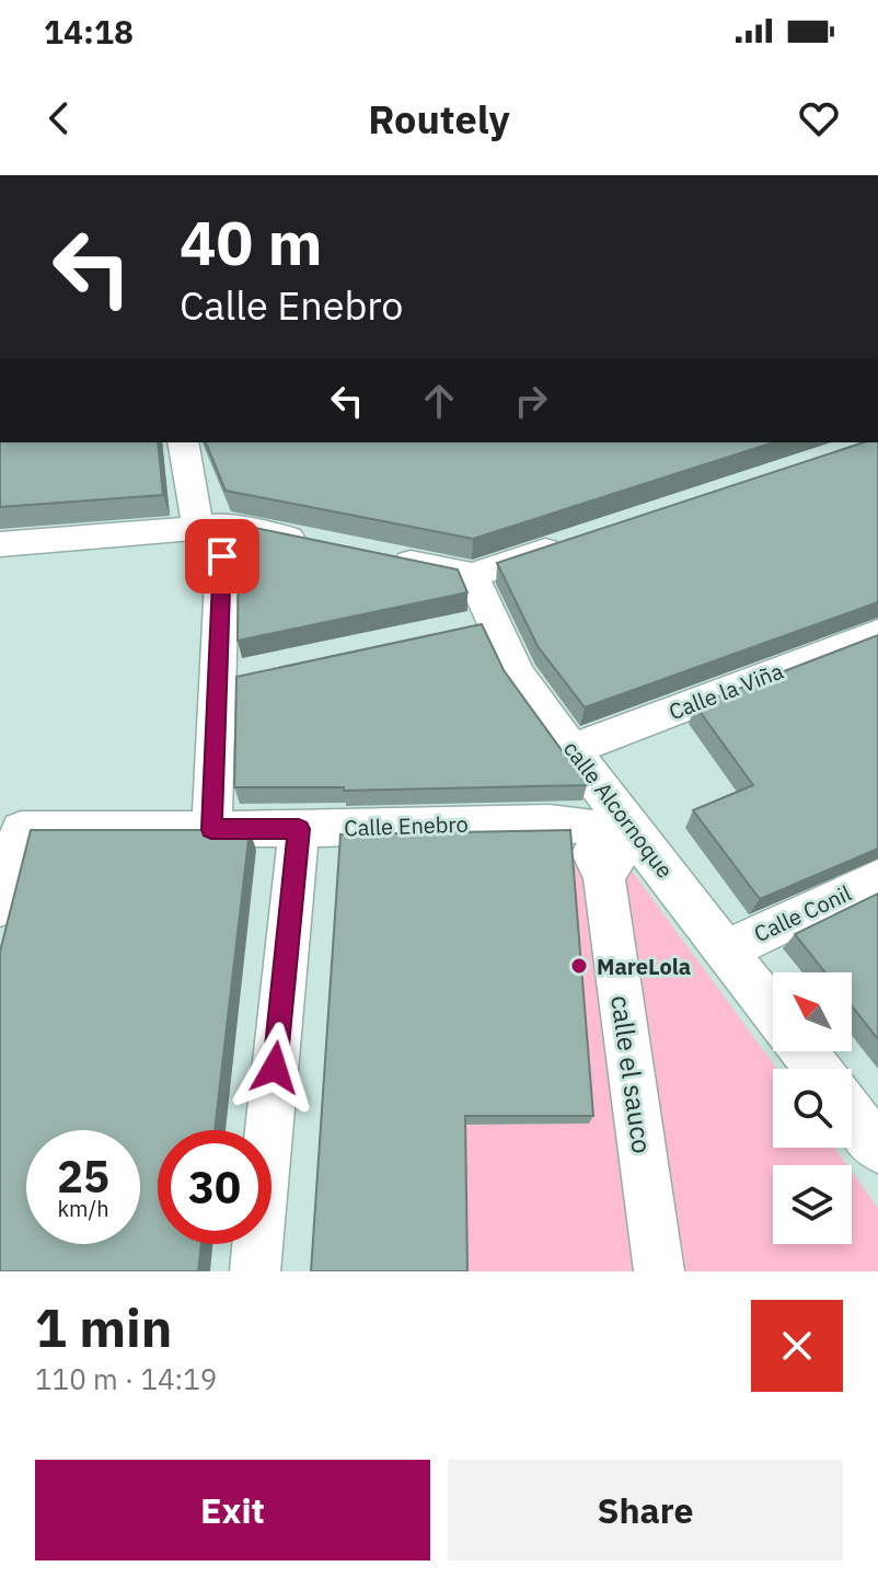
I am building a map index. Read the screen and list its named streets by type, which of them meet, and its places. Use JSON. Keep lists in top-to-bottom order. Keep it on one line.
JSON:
{"streets":{"street":["Calle la Viña","calle Alcornoque","Calle Enebro","Calle Conil","calle el sauco"]},"crossings":[["Calle la Viña","calle Alcornoque"],["calle Alcornoque","Calle Enebro"],["calle Alcornoque","Calle Conil"],["Calle Enebro","calle el sauco"]],"places":["MareLola"],"north":"top left","page":{"status":"14:18","header":"Routely","turn":["40 m","Calle Enebro"],"speed":"25 km/h","limit":"30","heading":["1 min","110 m · 14:19"],"buttons":["Exit","Share"]}}
